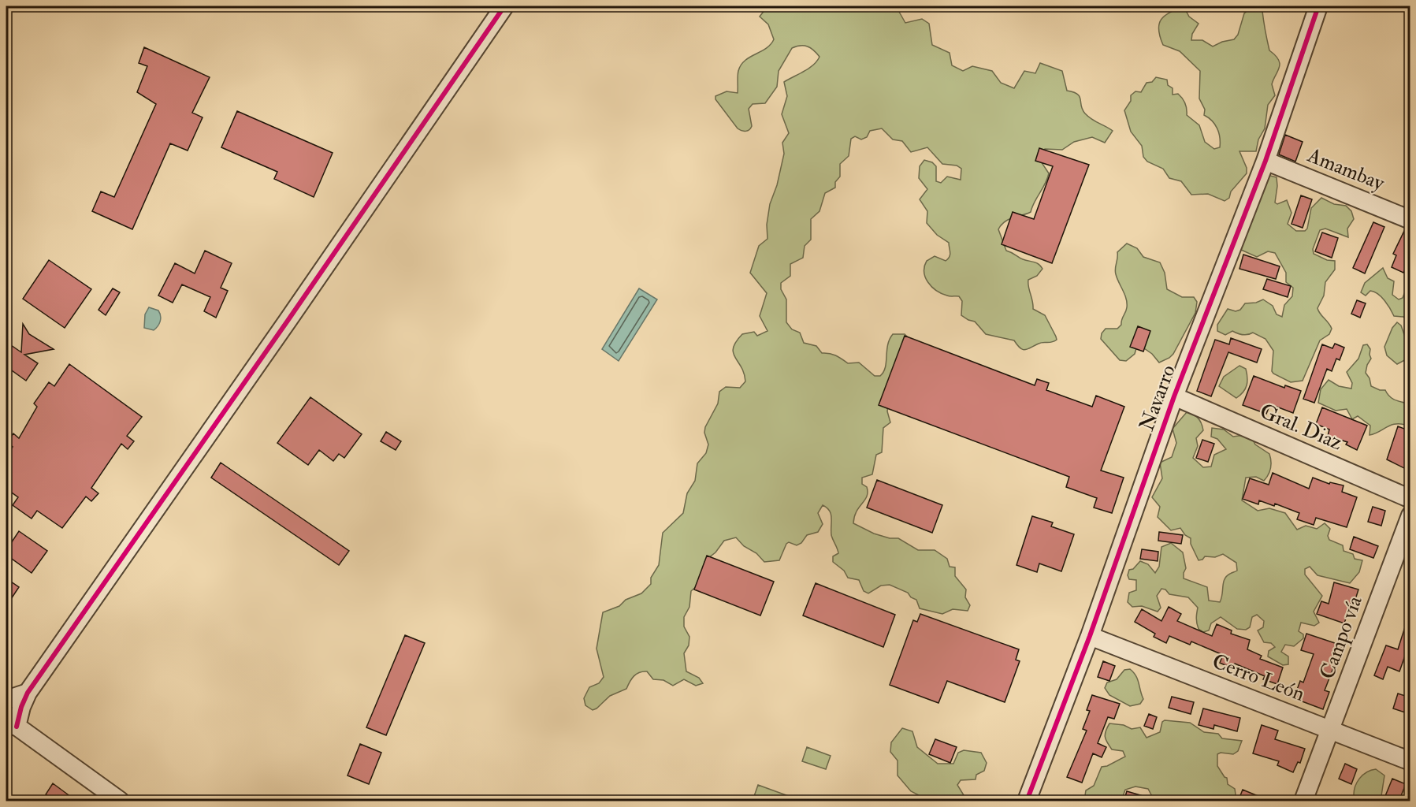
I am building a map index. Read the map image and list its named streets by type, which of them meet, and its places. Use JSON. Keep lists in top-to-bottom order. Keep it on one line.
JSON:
{"streets":{"street":["Amambay","Navarro","Gral. Diaz","Campo vía","Cerro León"]},"crossings":[["Amambay","Navarro"],["Navarro","Gral. Diaz"],["Navarro","Cerro León"],["Campo vía","Cerro León"]]}
